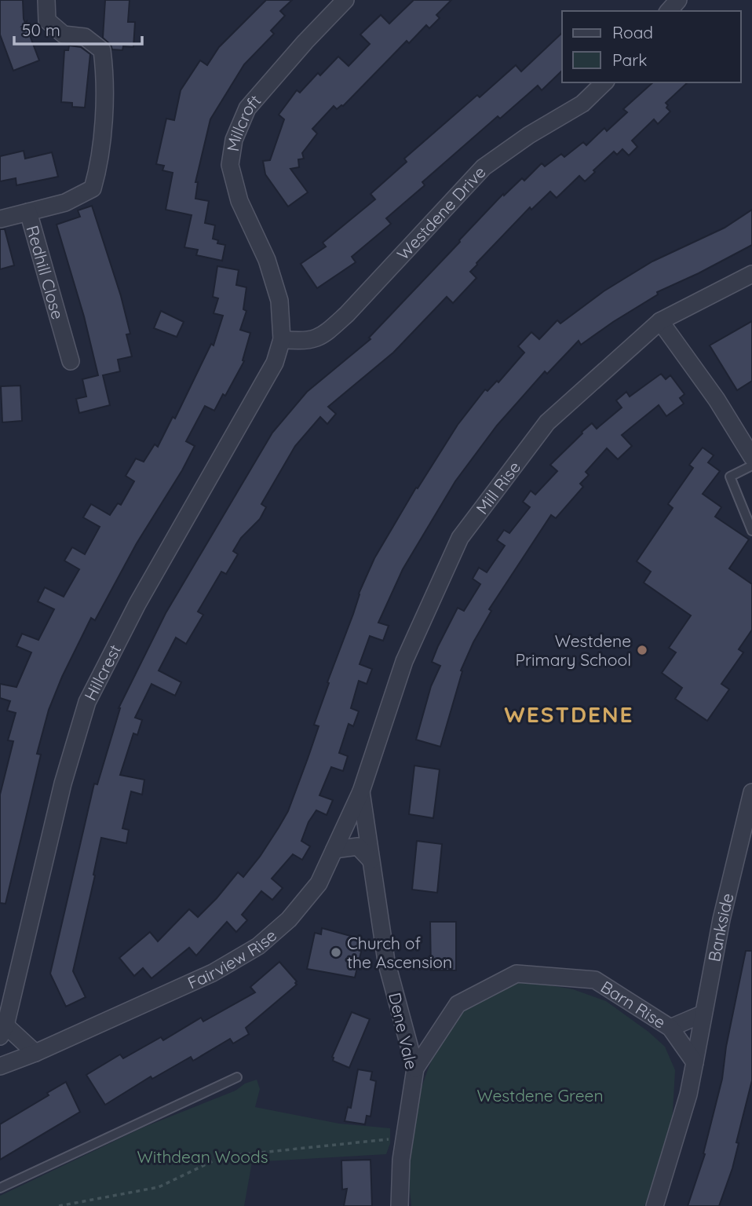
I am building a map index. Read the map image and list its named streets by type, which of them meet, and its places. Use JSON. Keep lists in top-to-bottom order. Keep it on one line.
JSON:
{"streets":{"street":["Millcroft","Westdene Drive","Redhill Close","Mill Rise","Hillcrest","Bankside","Fairview Rise","Barn Rise","Dene Vale"]},"crossings":[["Millcroft","Westdene Drive"],["Millcroft","Hillcrest"],["Westdene Drive","Hillcrest"],["Mill Rise","Fairview Rise"],["Mill Rise","Dene Vale"],["Bankside","Barn Rise"],["Fairview Rise","Dene Vale"],["Barn Rise","Dene Vale"]],"districts":["WESTDENE"],"parks":["Westdene Green","Withdean Woods"],"places":["Westdene Primary School","Church of the Ascension"],"legend":["Road","Park"],"scale_bar":"50 m"}
